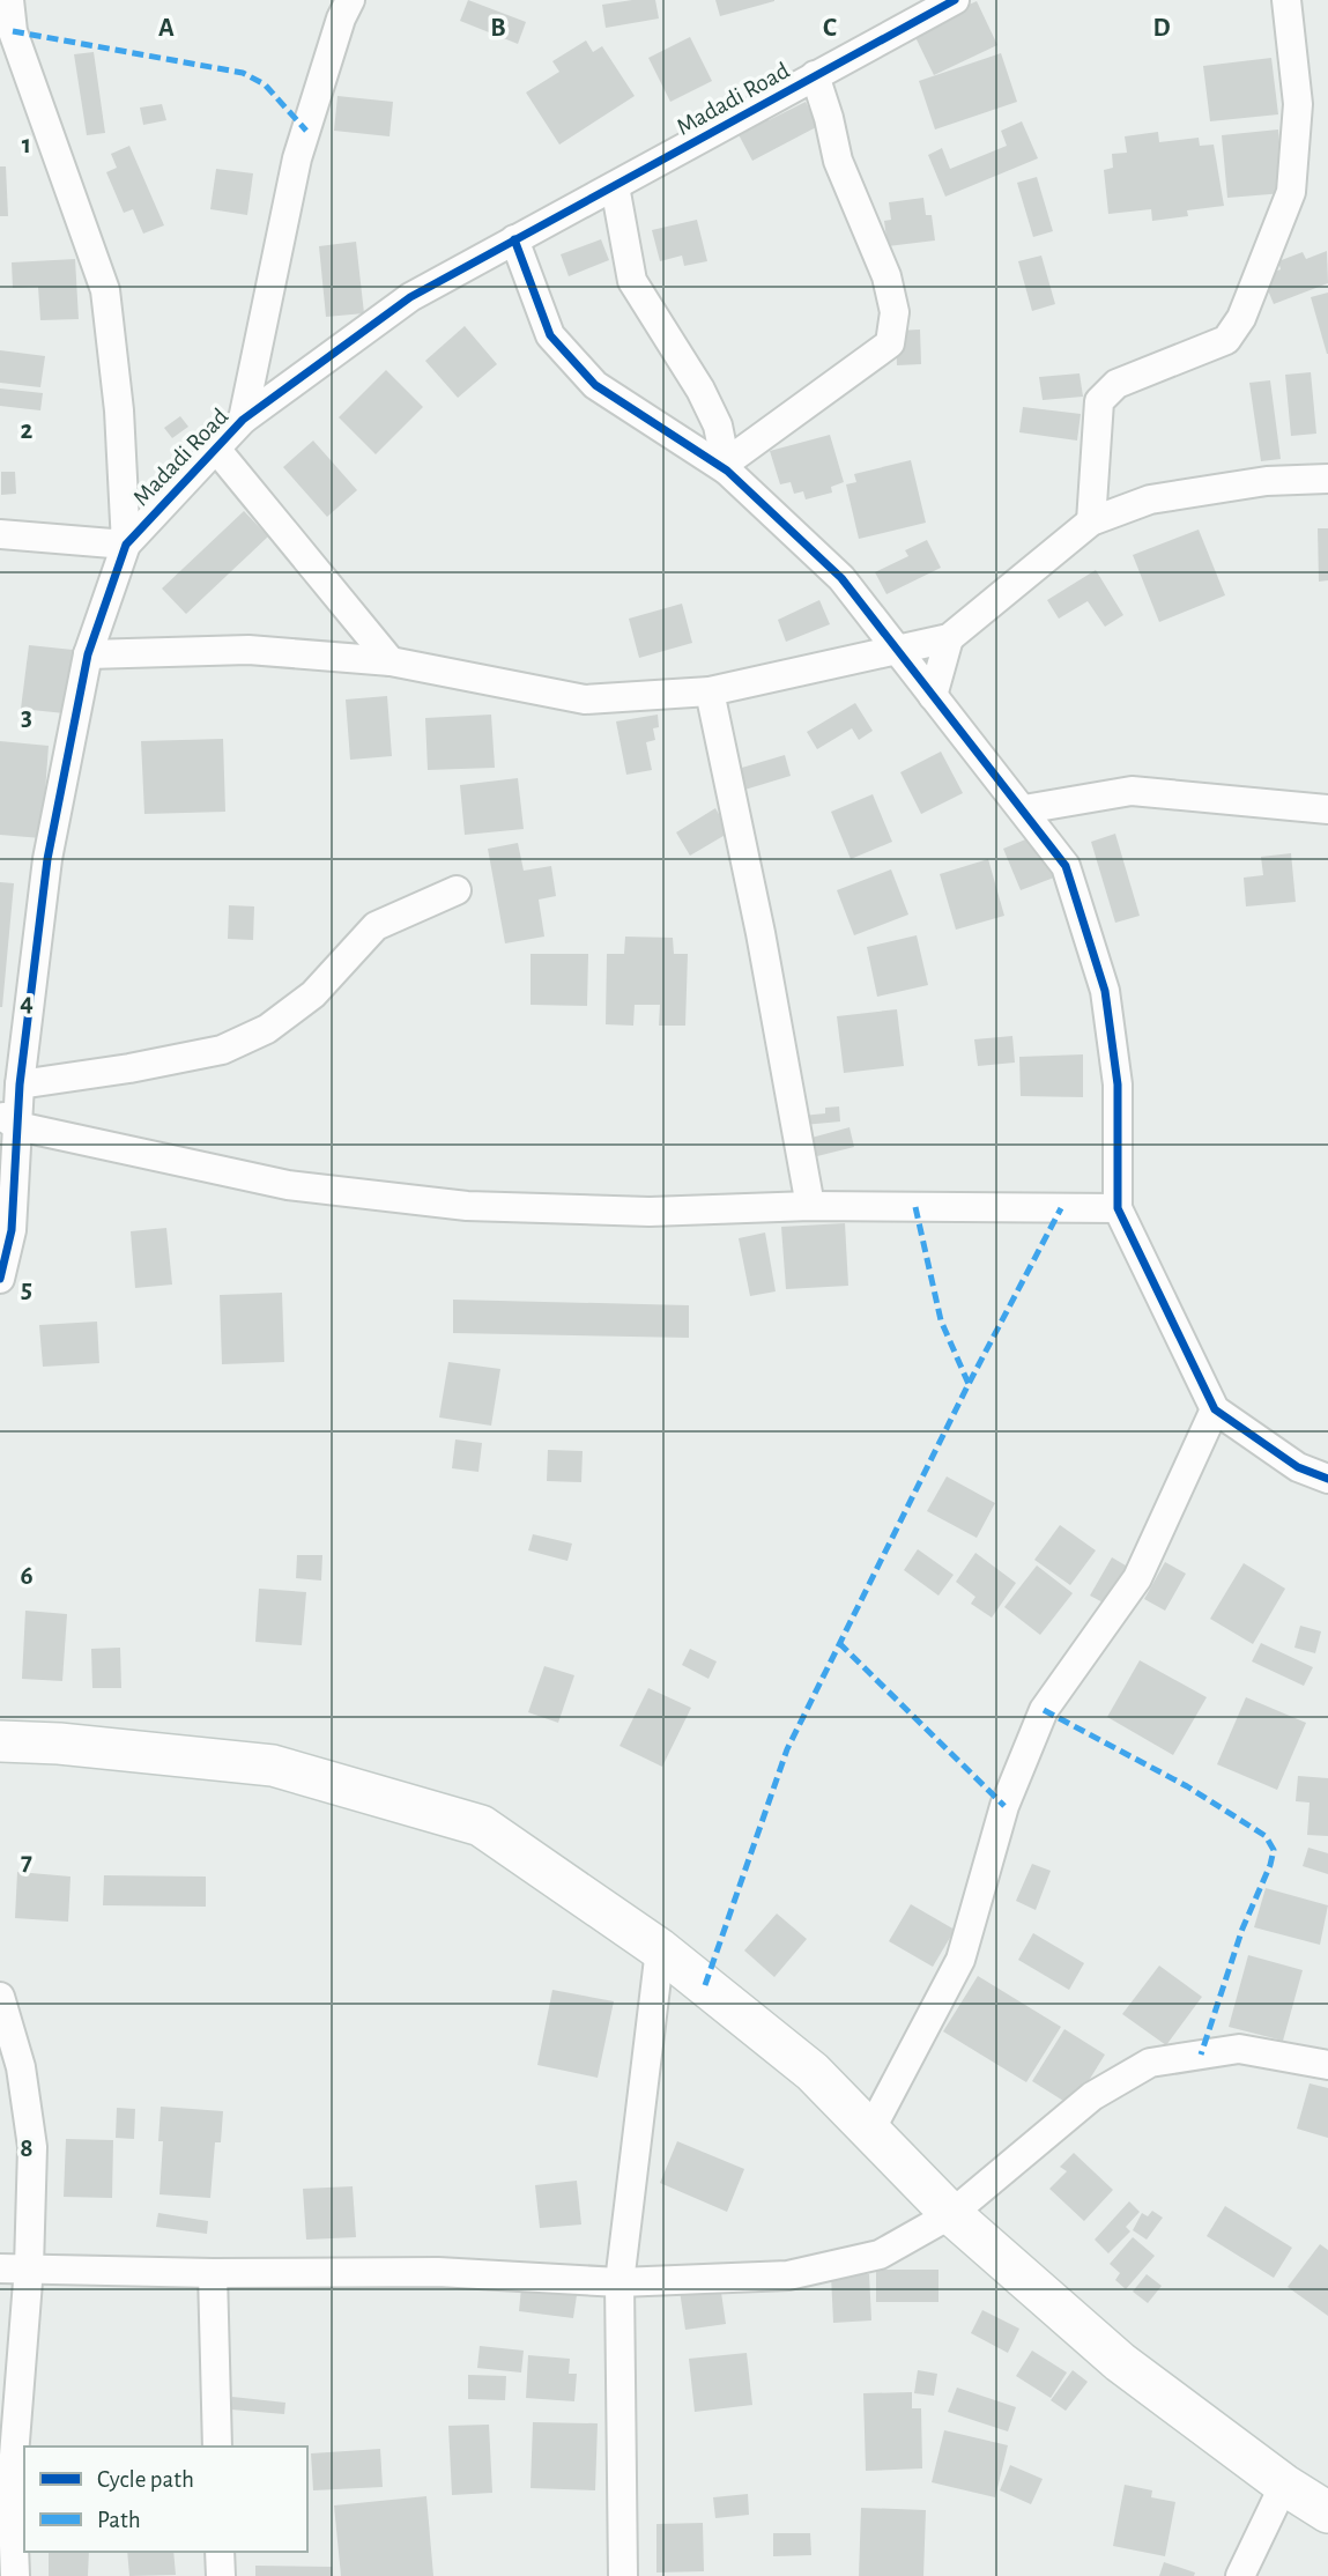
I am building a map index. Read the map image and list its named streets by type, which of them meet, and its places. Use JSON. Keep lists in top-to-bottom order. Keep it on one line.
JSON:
{"streets":{"street":["Madadi Road"]},"legend":["Cycle path","Path"],"grid":{"columns":["A","B","C","D"],"rows":["1","2","3","4","5","6","7","8"]}}
